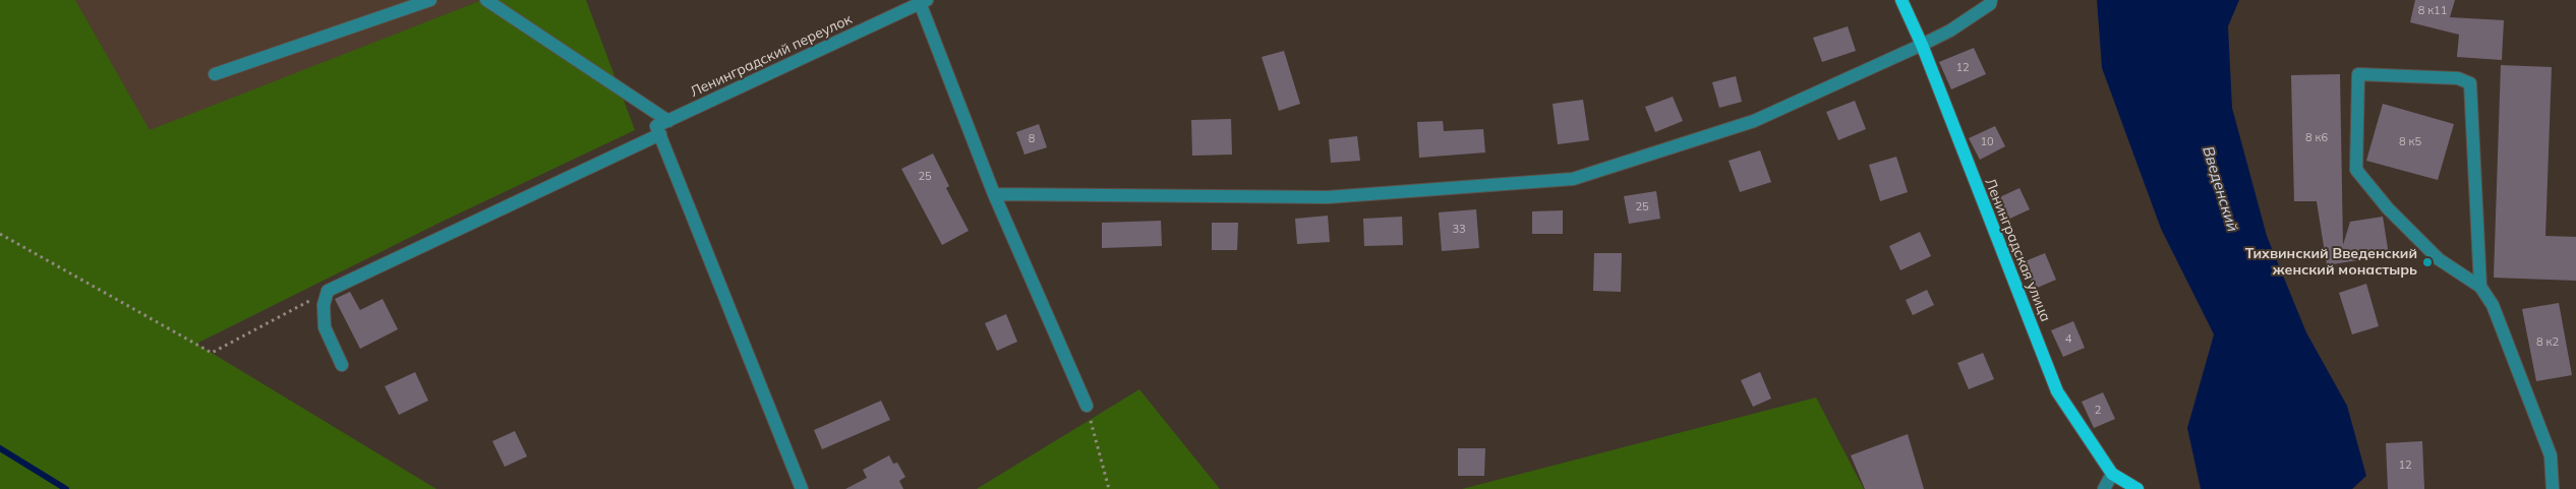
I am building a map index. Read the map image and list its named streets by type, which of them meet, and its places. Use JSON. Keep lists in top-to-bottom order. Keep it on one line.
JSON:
{"streets":{"main road":["Ленинградская улица"],"street":["Ленинградский переулок"]},"water":["Введенский"],"places":["Тихвинский Введенский женский монастырь"],"house_numbers":["8 к11","12","8 к6","8","10","8 к5","25","25","33","4","8 к2","2","12"]}
